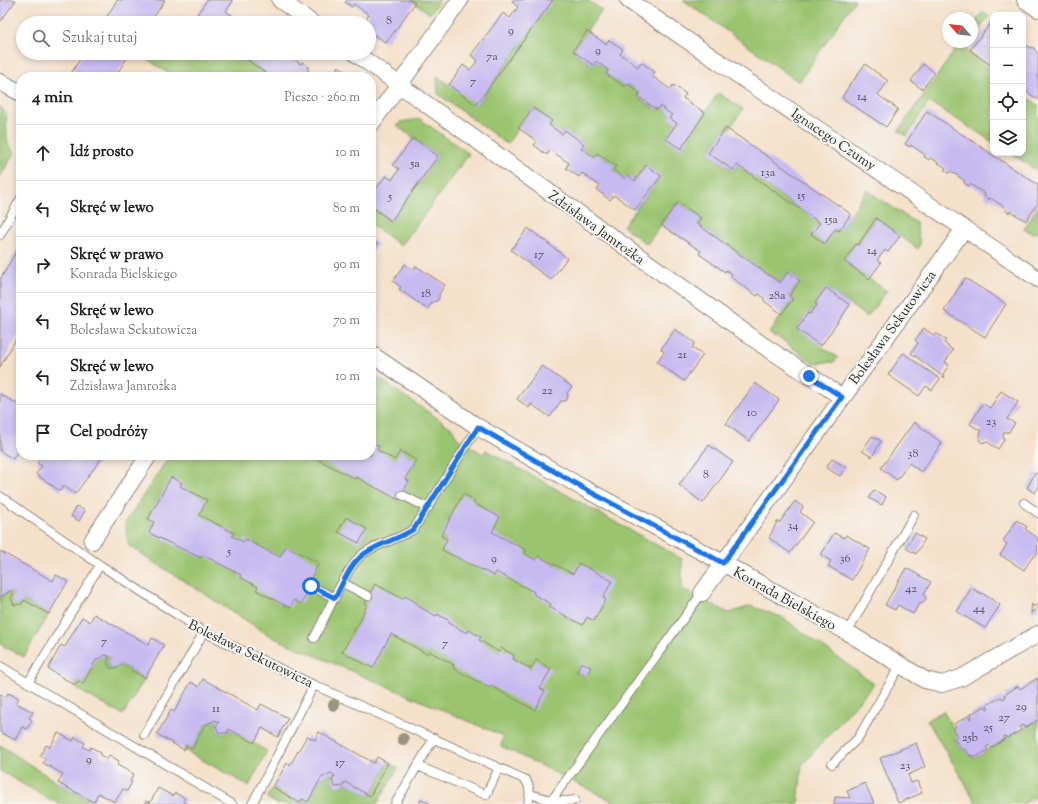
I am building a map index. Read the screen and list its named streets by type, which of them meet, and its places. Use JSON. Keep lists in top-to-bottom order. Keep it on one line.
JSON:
{"streets":{"street":["Ignacego Czumy","Zdzisława Jamrożka","Bolesława Sekutowicza","Konrada Bielskiego"]},"crossings":[["Ignacego Czumy","Bolesława Sekutowicza"],["Zdzisława Jamrożka","Bolesława Sekutowicza"],["Bolesława Sekutowicza","Konrada Bielskiego"]],"house_numbers":["8","9","9","7a","7","14","5a","13a","15","5","15a","14","17","18","28a","21","22","10","23","38","8","34","5","9","36","42","44","7","7","29","11","27","25","25b","9","17","23"],"north":"top left","page":{"map_buttons":["+","−"],"search":"Szukaj tutaj","heading":["4 min","Pieszo · 260 m"],"list":[["Idź prosto","10 m"],["Skręć w lewo","80 m"],["Skręć w prawo","Konrada Bielskiego","90 m"],["Skręć w lewo","Bolesława Sekutowicza","70 m"],["Skręć w lewo","Zdzisława Jamrożka","10 m"],"Cel podróży"]}}
